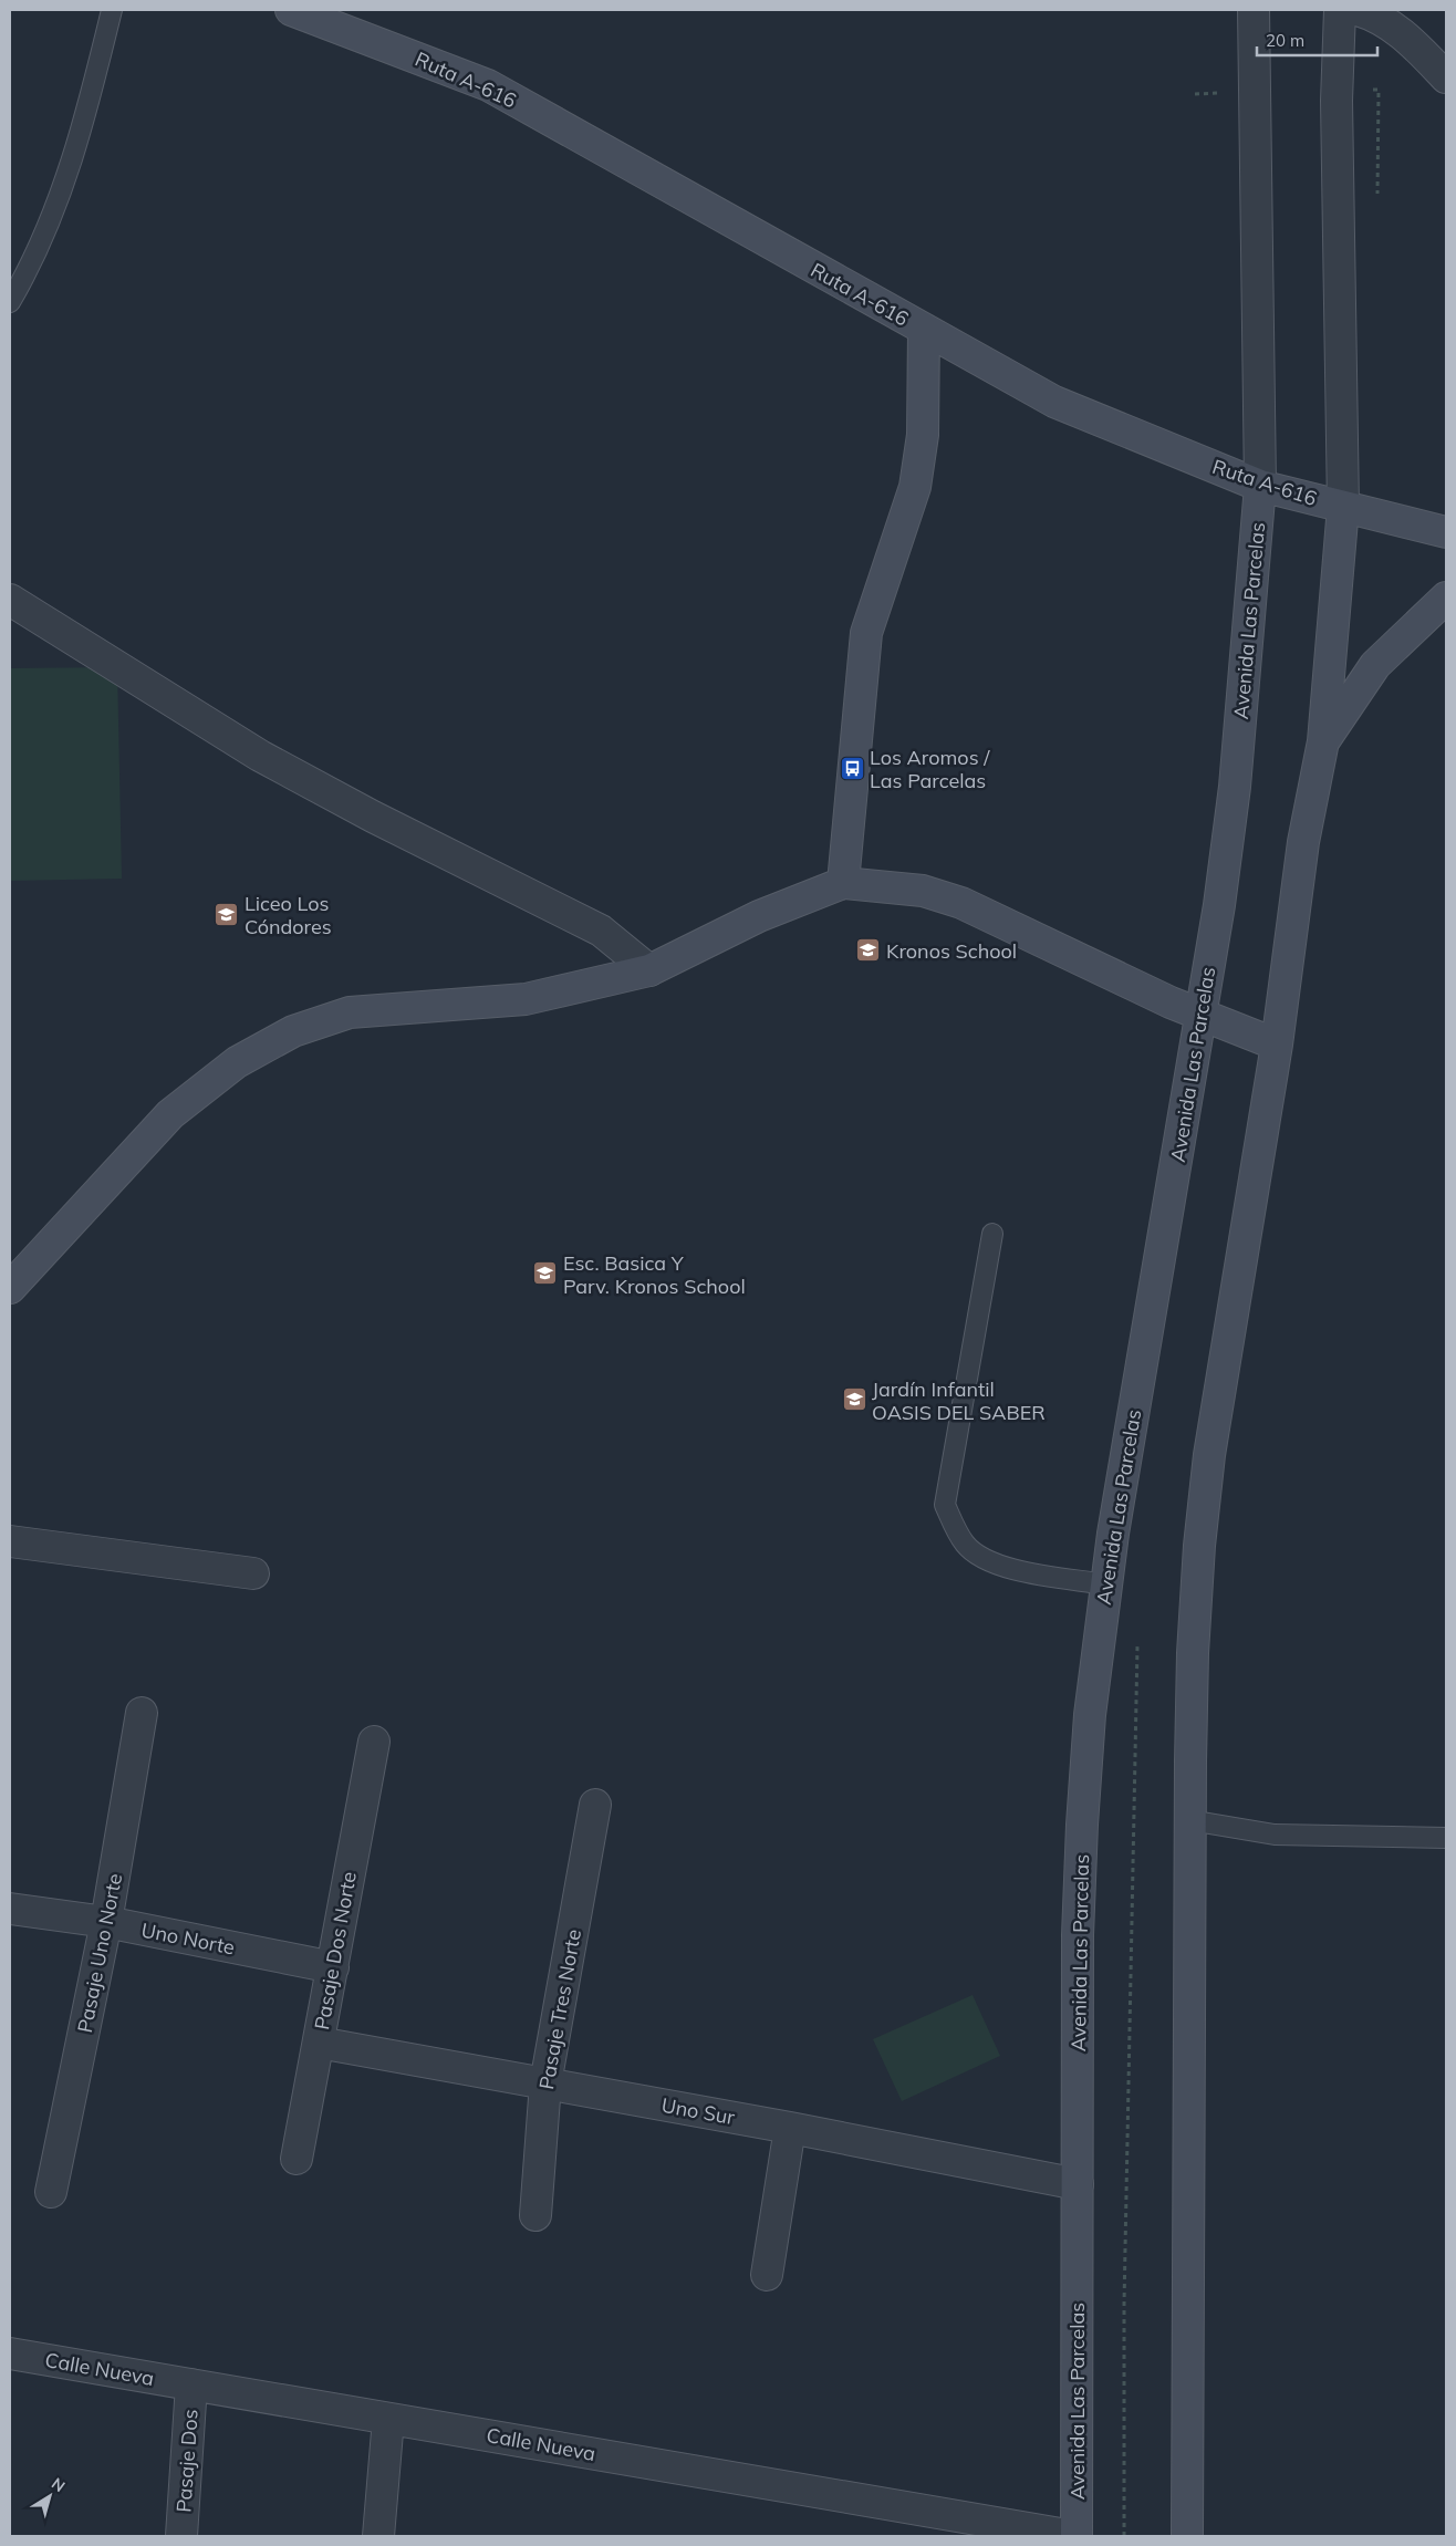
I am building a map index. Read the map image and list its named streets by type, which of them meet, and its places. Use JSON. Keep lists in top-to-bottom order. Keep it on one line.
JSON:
{"streets":{"main road":["Ruta A-616","Avenida Las Parcelas"],"street":["Uno Norte","Pasaje Dos Norte","Pasaje Uno Norte","Pasaje Tres Norte","Uno Sur","Calle Nueva","Pasaje Dos"]},"crossings":[["Ruta A-616","Avenida Las Parcelas"],["Avenida Las Parcelas","Uno Sur"],["Avenida Las Parcelas","Calle Nueva"],["Uno Norte","Pasaje Dos Norte"],["Uno Norte","Pasaje Uno Norte"],["Pasaje Dos Norte","Uno Sur"],["Pasaje Tres Norte","Uno Sur"],["Calle Nueva","Pasaje Dos"]],"places":{"bus stop":["Los Aromos / Las Parcelas"],"school or university":["Liceo Los Cóndores","Kronos School","Esc. Basica Y Parv. Kronos School","Jardín Infantil OASIS DEL SABER"]},"scale_bar":"20 m","north":"top right"}
